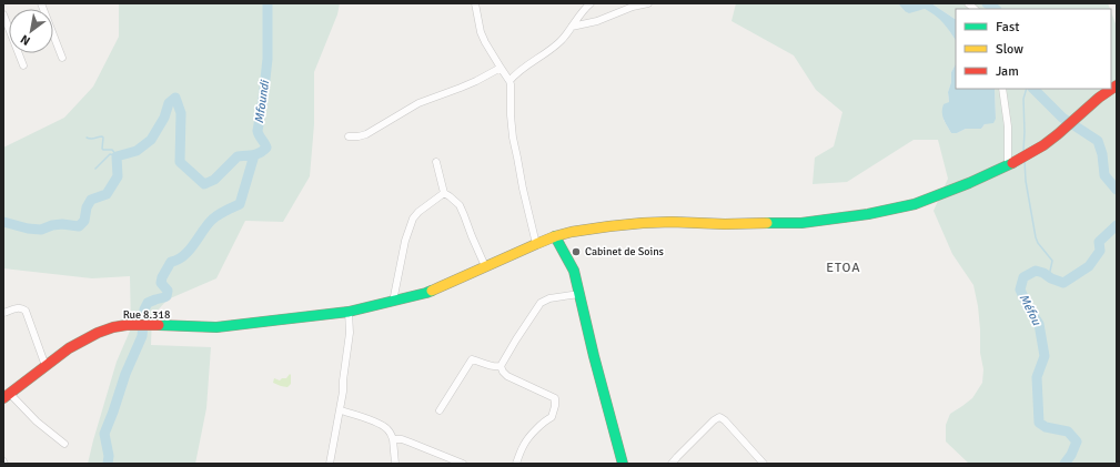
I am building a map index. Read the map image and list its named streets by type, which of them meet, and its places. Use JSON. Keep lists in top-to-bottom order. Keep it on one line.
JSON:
{"streets":{"main road":["Rue 8.318"]},"districts":["ETOA"],"water":["Mfoundi","Méfou"],"places":["Cabinet de Soins"],"legend":["Fast","Slow","Jam"],"north":"bottom left"}
